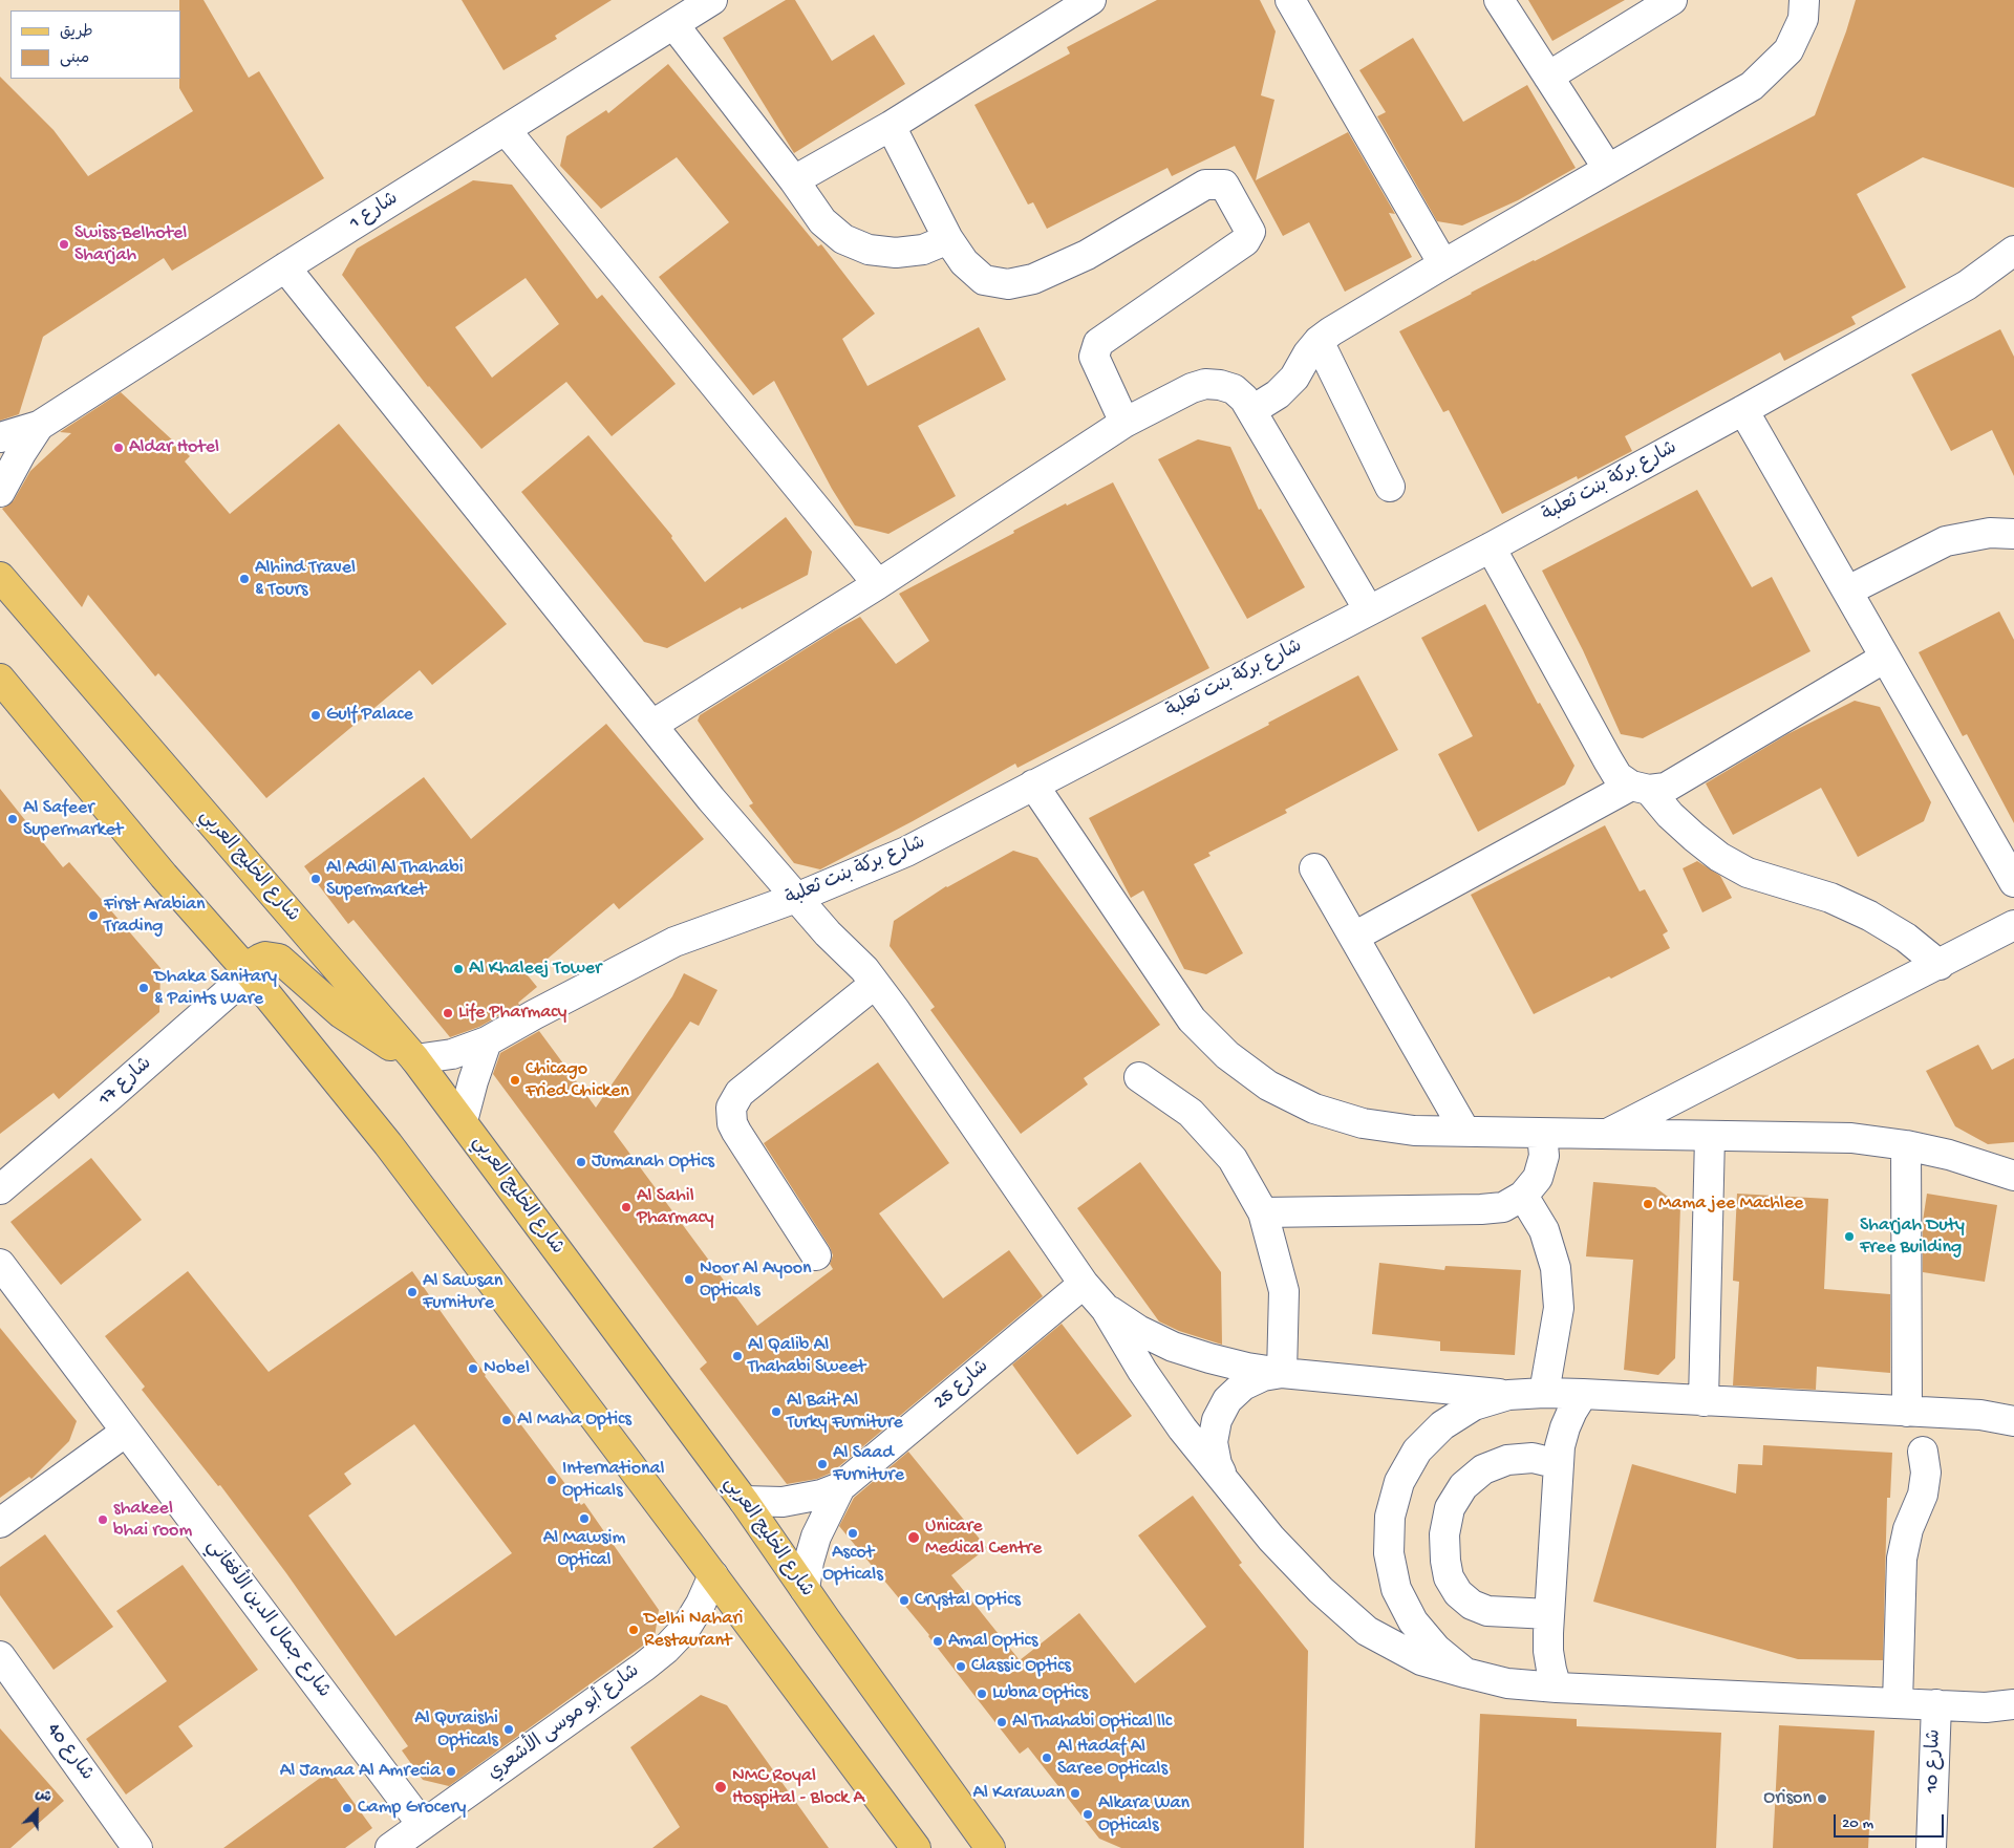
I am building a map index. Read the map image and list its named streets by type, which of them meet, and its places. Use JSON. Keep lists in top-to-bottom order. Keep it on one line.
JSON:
{"streets":{"main road":["شارع الخليج العربي"],"street":["شارع 1","شارع بركة بنت ثعلبة","شارع 17","شارع 25","شارع جمال الدين الأفغاني","شارع أبو موسى الأشعري","شارع 40","شارع 10"]},"crossings":[["شارع بركة بنت ثعلبة","شارع الخليج العربي"],["شارع الخليج العربي","شارع 25"],["شارع جمال الدين الأفغاني","شارع أبو موسى الأشعري"]],"places":["Swiss-Belhotel Sharjah","Aldar Hotel","Alhind Travel & Tours","Gulf Palace","Al Safeer Supermarket","Al Adil Al Thahabi Supermarket","First Arabian Trading","Al Khaleej Tower","Dhaka Sanitary & Paints Ware","Life Pharmacy","Chicago Fried Chicken","Jumanah Optics","Mama jee Machlee","Al Sahil Pharmacy","Sharjah Duty Free Building","Noor Al Ayoon Opticals","Al Sawsan Furniture","Al Qalib Al Thahabi Sweet","Nobel","Al Bait Al Turky Furniture","Al Maha Optics","Al Saad Furniture","International Opticals","Al Mawsim Optical","shakeel bhai room","Ascot Opticals","Unicare Medical Centre","Crystal Optics","Delhi Nahari Restaurant","Amal Optics","Classic Optics","Lubna Optics","Al Thahabi Optical llc","Al Quraishi Opticals","Al Hadaf Al Saree Opticals","Al Jamaa Al Amrecia","NMC Royal Hospital - Block A","Al Karawan","Orison","Camp Grocery","Alkara Wan Opticals"],"legend":["طريق","مبنى"],"scale_bar":"20 m","north":"top right"}
